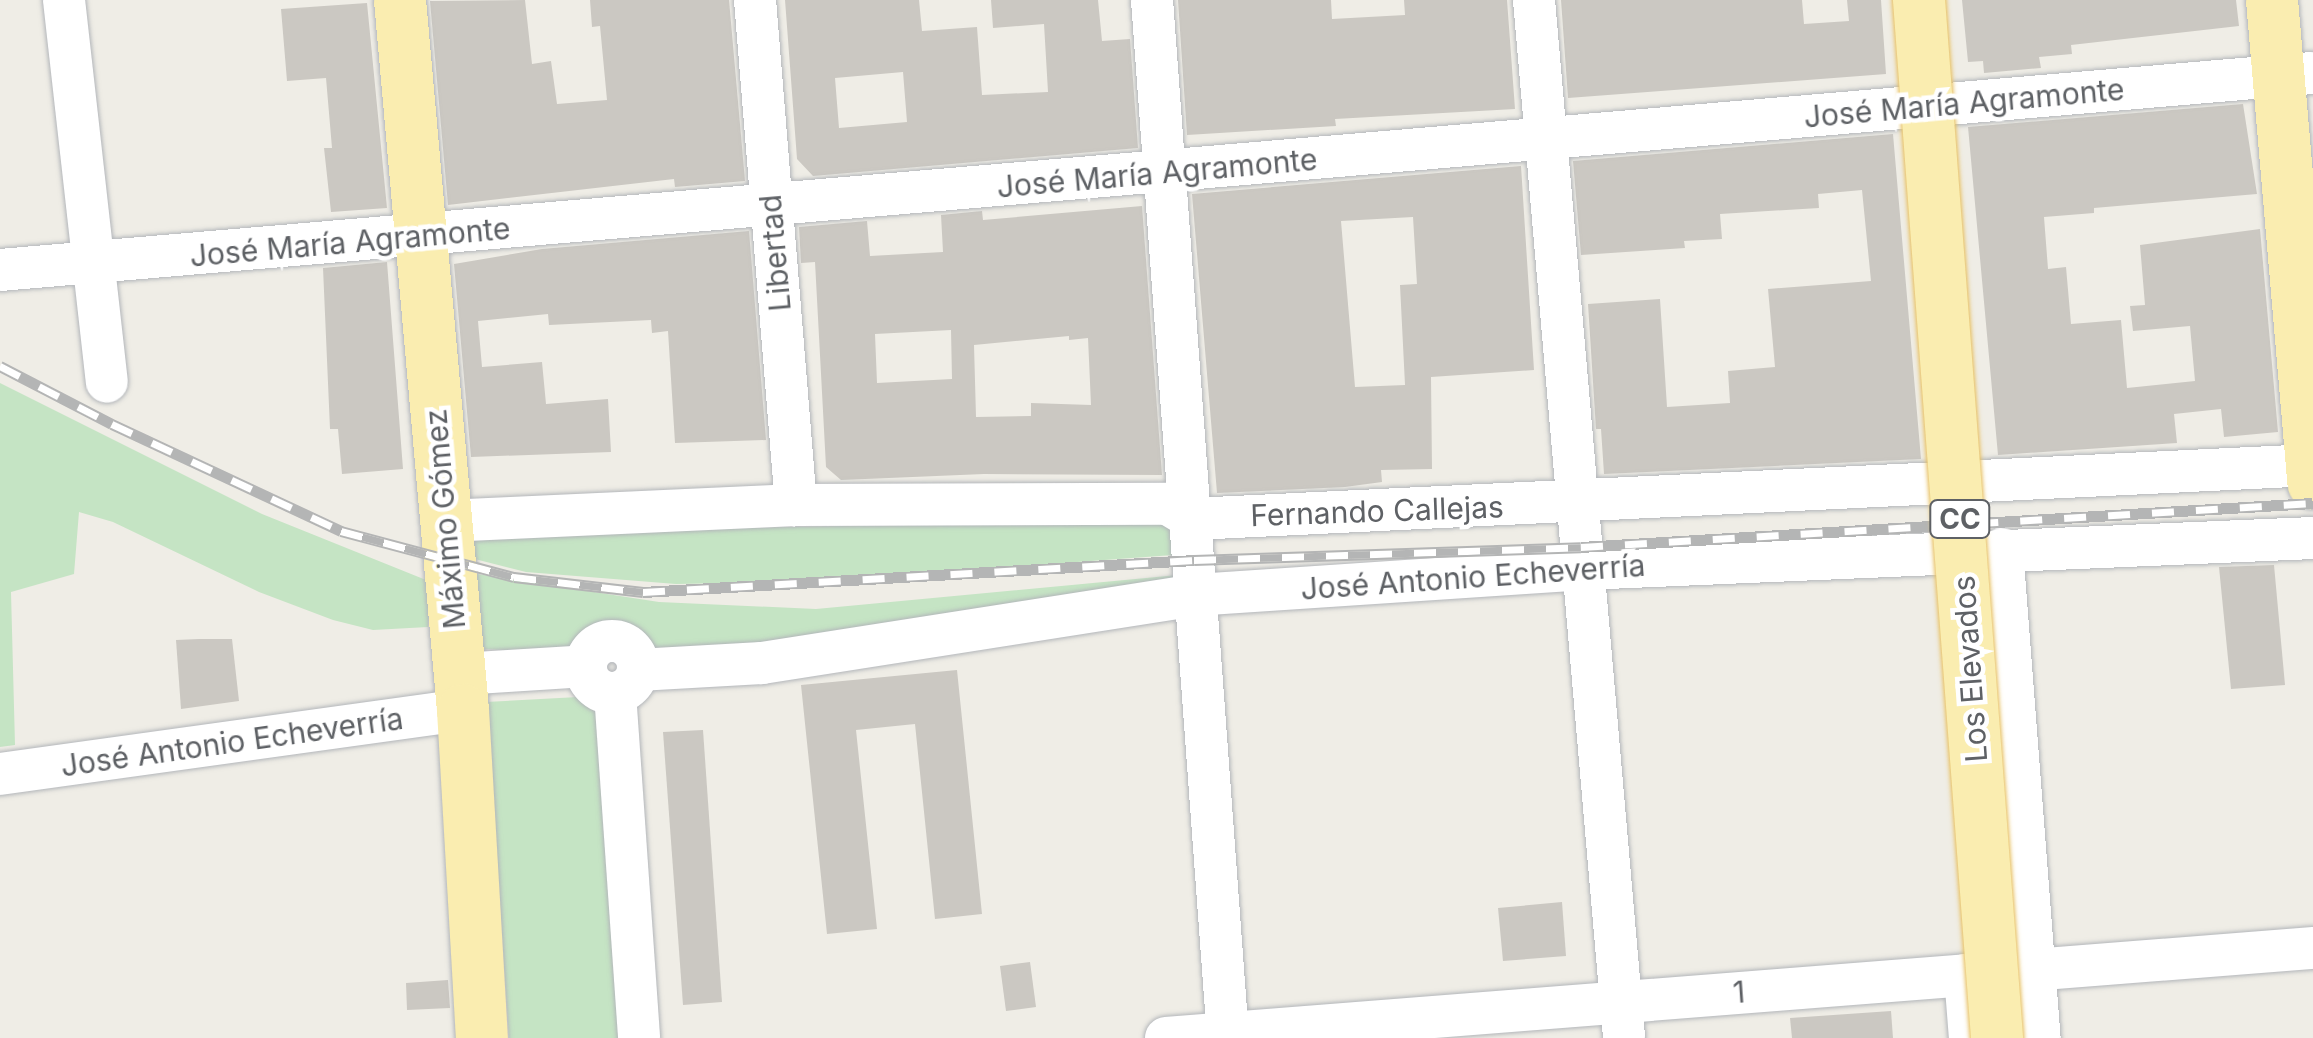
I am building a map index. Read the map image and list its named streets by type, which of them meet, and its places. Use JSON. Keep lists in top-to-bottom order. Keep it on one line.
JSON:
{"streets":{"main road":["Máximo Gómez","CC","Los Elevados"],"street":["José María Agramonte","Libertad","Fernando Callejas","José Antonio Echeverría","1"]},"crossings":[["José María Agramonte","Libertad"],["José María Agramonte","Máximo Gómez"],["Libertad","Fernando Callejas"],["Fernando Callejas","Máximo Gómez"],["Máximo Gómez","José Antonio Echeverría"]]}
